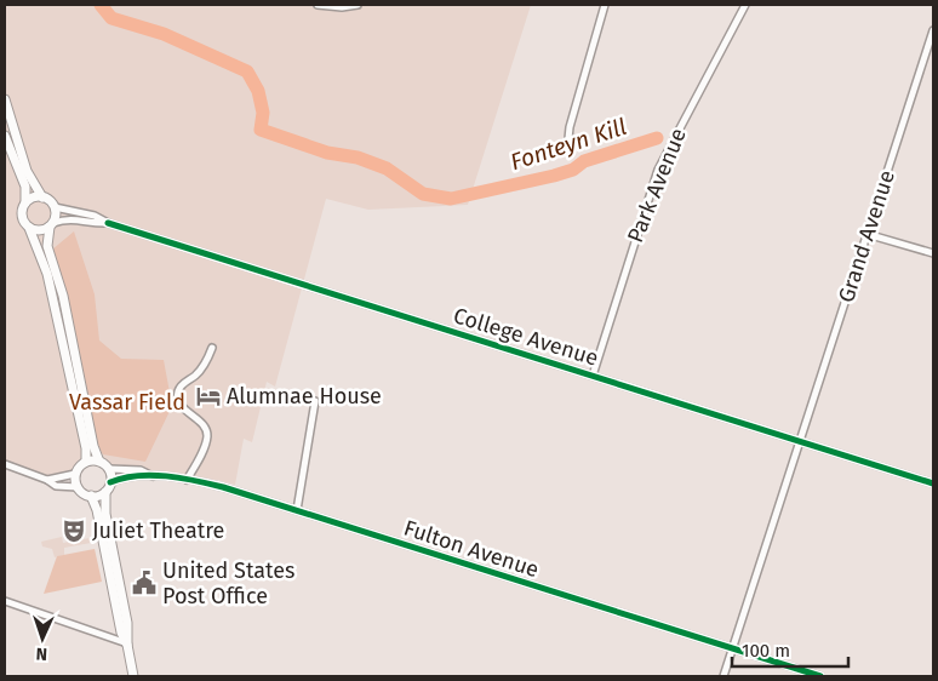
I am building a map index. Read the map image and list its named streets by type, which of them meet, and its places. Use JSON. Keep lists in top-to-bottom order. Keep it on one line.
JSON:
{"streets":{"street":["Park Avenue","Grand Avenue","College Avenue","Fulton Avenue"]},"crossings":[["Park Avenue","College Avenue"],["Grand Avenue","College Avenue"],["Grand Avenue","Fulton Avenue"]],"water":["Fonteyn Kill"],"parks":["Vassar Field"],"places":{"hotel":["Alumnae House"],"theatre":["Juliet Theatre"],"public building":["United States Post Office"]},"scale_bar":"100 m","north":"bottom"}
